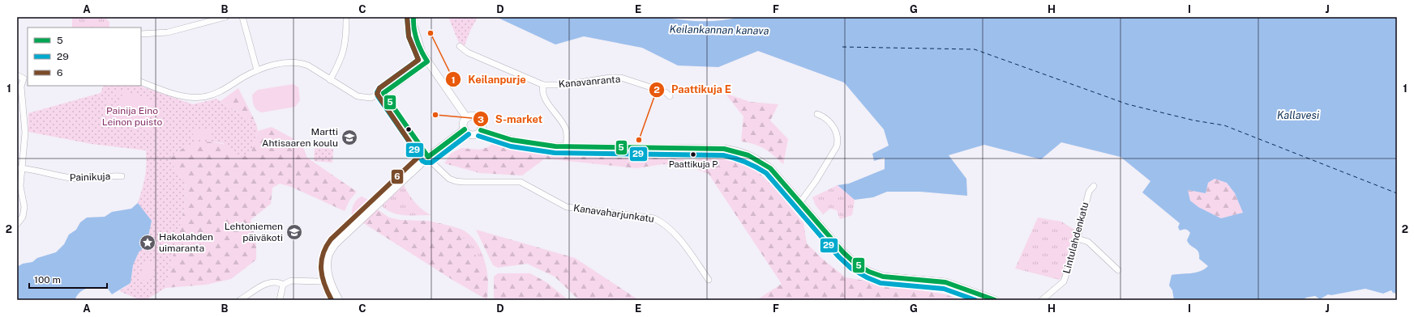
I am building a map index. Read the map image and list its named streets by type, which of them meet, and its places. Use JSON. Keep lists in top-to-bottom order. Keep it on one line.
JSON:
{"streets":{"street":["Kanavanranta","Painikuja","Kanavaharjunkatu","Lintulahdenkatu"]},"water":["Keilankannan kanava","Kallavesi"],"parks":["Painija Eino Leinon puisto"],"places":{"other":["Keilanpurje","S-market","Paattikuja E","Paattikuja P"],"school or university":["Martti Ahtisaaren koulu","Lehtoniemen päiväkoti"],"place":["Hakolahden uimaranta"]},"lines":["transit line 5","transit line 29","transit line 6"],"legend":["5","29","6"],"scale_bar":"100 m","grid":{"columns":["A","B","C","D","E","F","G","H","I","J"],"rows":["1","2"]}}
